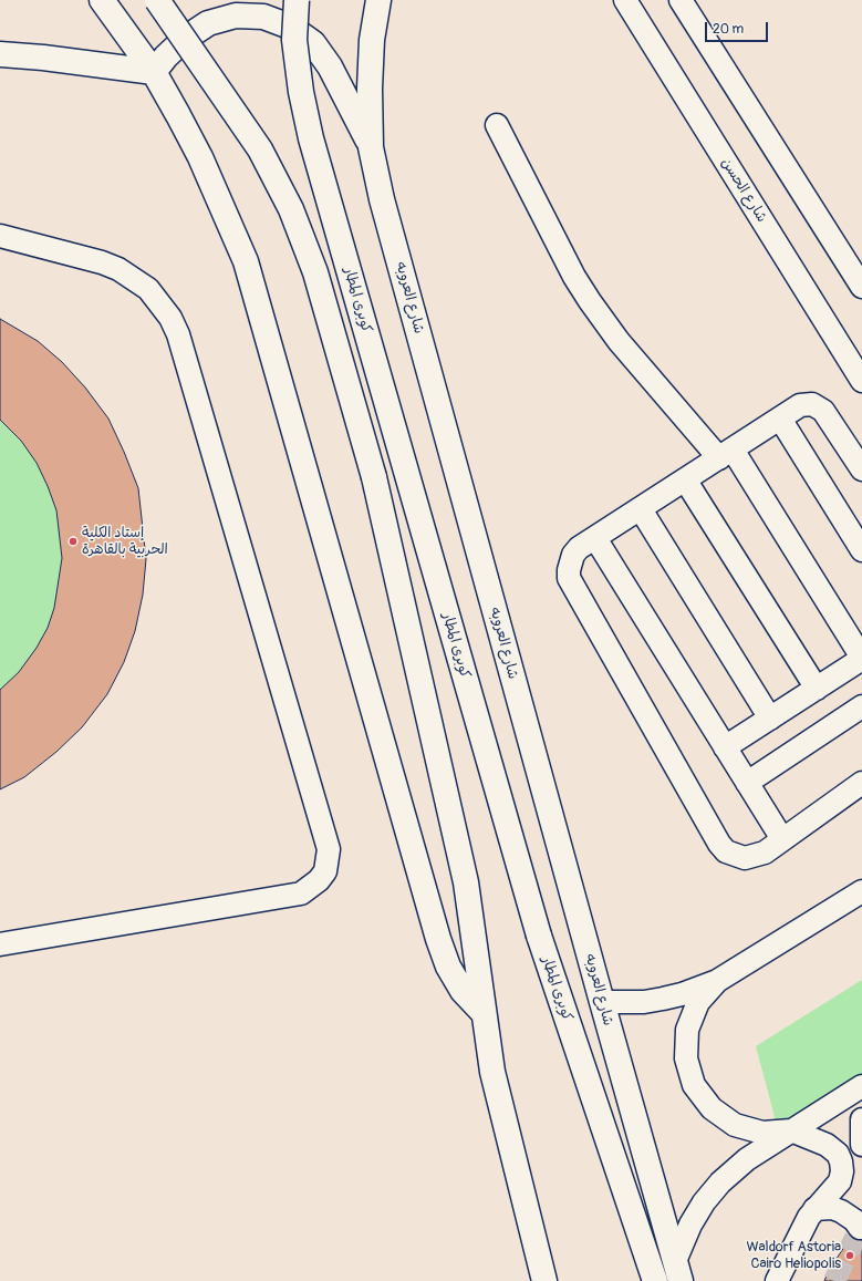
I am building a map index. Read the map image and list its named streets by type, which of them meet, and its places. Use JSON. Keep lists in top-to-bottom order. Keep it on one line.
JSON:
{"streets":{"highway":["شارع العروبه","كوبرى المطار"],"street":["شارع الحسن"]},"places":["إستاد الكلية الحربية بالقاهرة","Waldorf Astoria Cairo Heliopolis"],"scale_bar":"20 m"}
